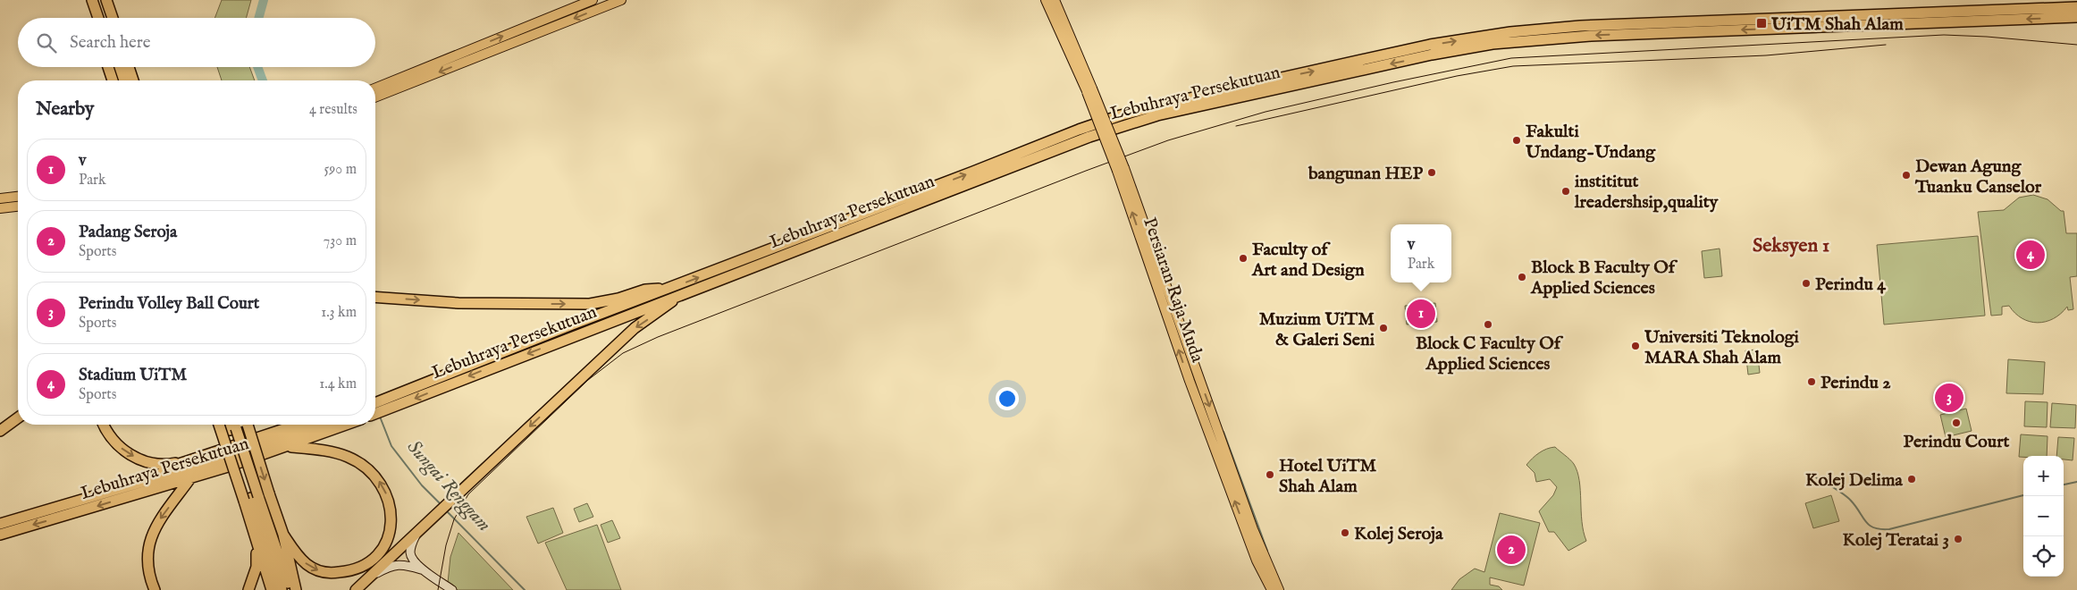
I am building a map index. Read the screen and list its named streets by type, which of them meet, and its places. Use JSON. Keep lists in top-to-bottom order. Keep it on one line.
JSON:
{"streets":{"highway":["Lebuhraya Persekutuan"],"main road":["Persiaran Raja Muda"]},"districts":["Seksyen 1"],"water":["Sungai Renggam"],"places":{"transit":["UiTM Shah Alam"],"other":["Fakulti Undang-Undang","bangunan HEP","Dewan Agung Tuanku Canselor","instititut lreadershsip,quality","Faculty of Art and Design","Block B Faculty Of Applied Sciences","Perindu 4","Block C Faculty Of Applied Sciences","Muzium UiTM & Galeri Seni","Universiti Teknologi MARA Shah Alam","Perindu 2","Perindu Court","Hotel UiTM Shah Alam","Kolej Delima","Kolej Seroja","Kolej Teratai 3"]},"page":{"search":"Search here","heading":["Nearby","4 results"],"list":[{"mark":"1","name":"v","note":"Park","value":"590 m"},{"mark":"2","name":"Padang Seroja","note":"Sports","value":"730 m"},{"mark":"3","name":"Perindu Volley Ball Court","note":"Sports","value":"1.3 km"},{"mark":"4","name":"Stadium UiTM","note":"Sports","value":"1.4 km"}],"popup":["v","Park"],"pins":["4","1","3","2"],"map_buttons":["+","−"]}}
